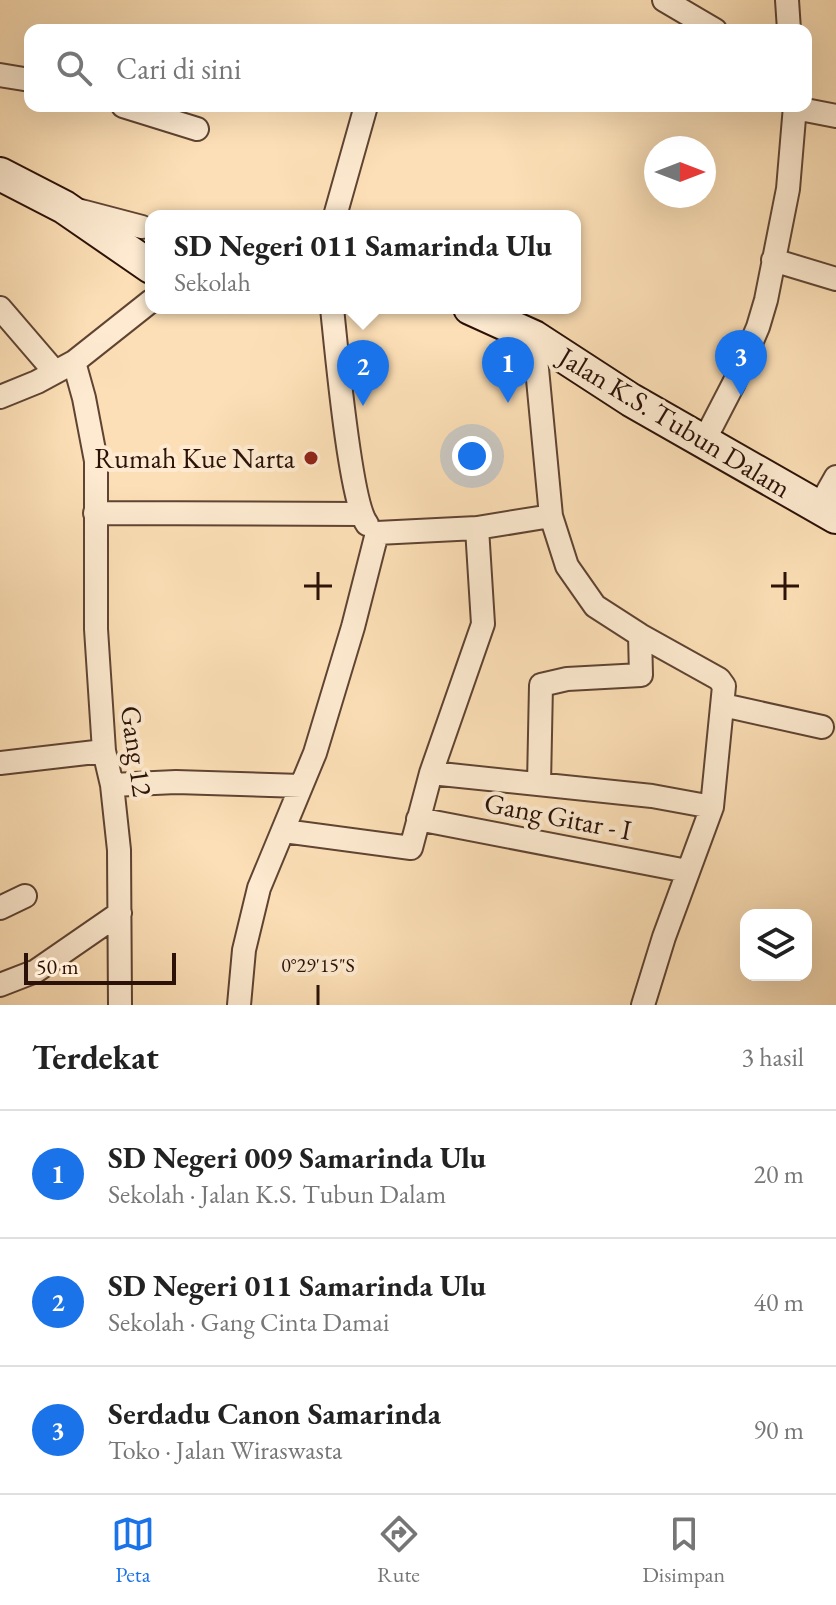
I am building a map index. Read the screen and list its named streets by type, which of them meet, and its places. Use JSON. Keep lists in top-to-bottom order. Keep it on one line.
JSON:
{"streets":{"street":["Jalan K.S. Tubun Dalam","Gang 12","Gang Gitar - I"]},"places":["Rumah Kue Narta"],"scale_bar":"50 m","north":"right","page":{"search":"Cari di sini","popup":["SD Negeri 011 Samarinda Ulu","Sekolah"],"pins":["3","1","2"],"scale":"50 m","heading":["Terdekat","3 hasil"],"list":[{"mark":"1","name":"SD Negeri 009 Samarinda Ulu","note":"Sekolah · Jalan K.S. Tubun Dalam","value":"20 m"},{"mark":"2","name":"SD Negeri 011 Samarinda Ulu","note":"Sekolah · Gang Cinta Damai","value":"40 m"},{"mark":"3","name":"Serdadu Canon Samarinda","note":"Toko · Jalan Wiraswasta","value":"90 m"}],"nav":["Peta","Rute","Disimpan"]},"coordinates":["0°29'15\"S"]}
